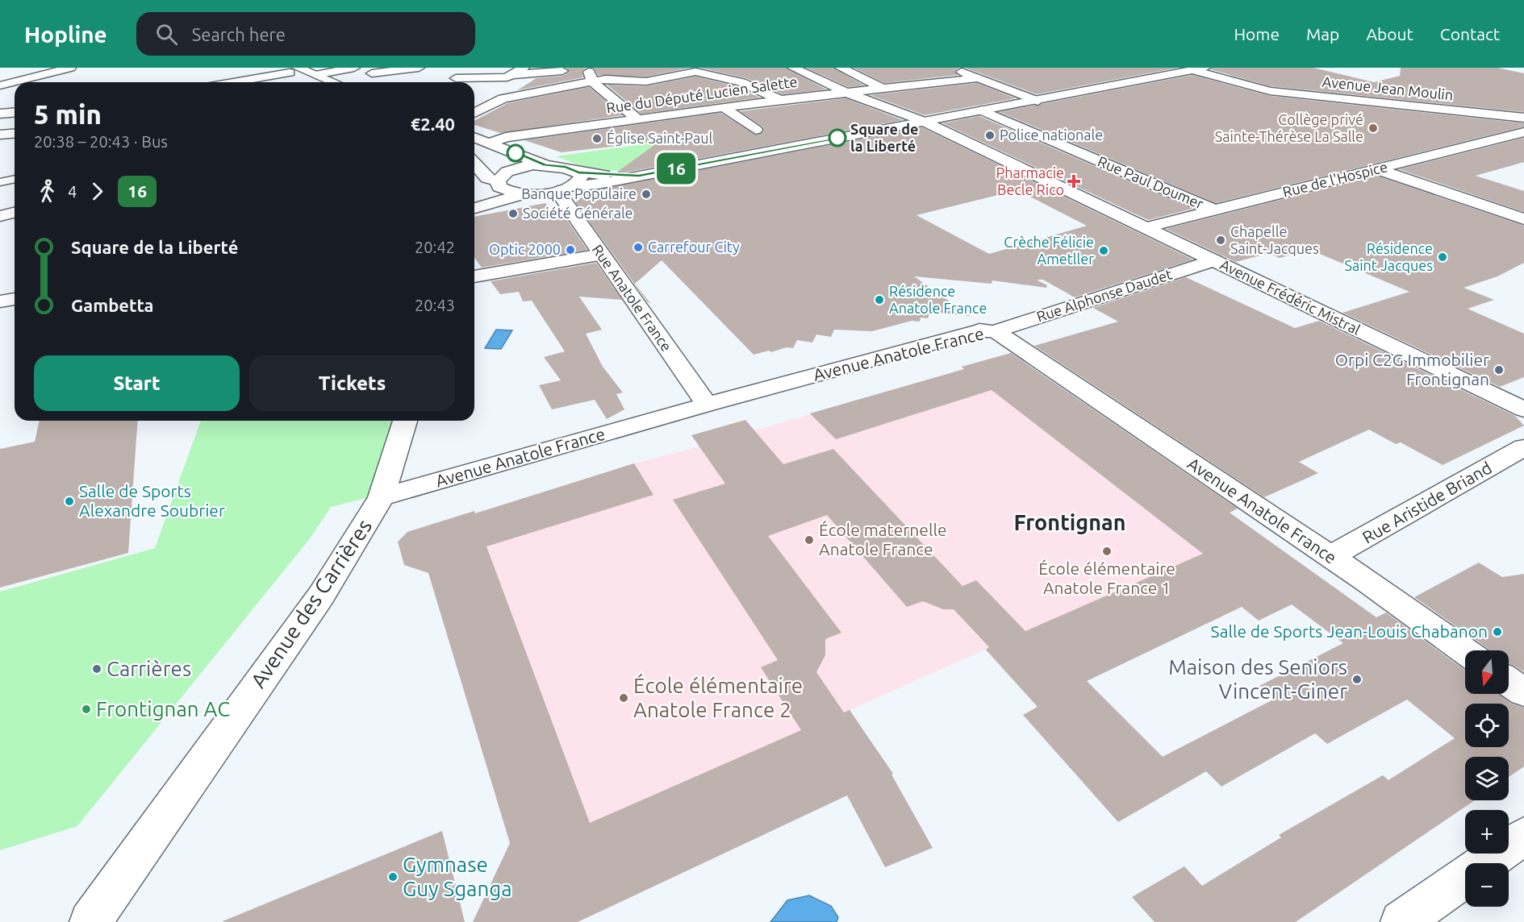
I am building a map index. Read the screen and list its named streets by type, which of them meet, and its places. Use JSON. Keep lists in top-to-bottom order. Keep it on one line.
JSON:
{"streets":{"street":["Avenue Jean Moulin","Rue du Député Lucien Salette","Rue de l'Hospice","Rue Paul Doumer","Rue Alphonse Daudet","Avenue Frédéric Mistral","Rue Anatole France","Avenue Anatole France","Rue Aristide Briand","Avenue des Carrières"]},"crossings":[["Rue du Député Lucien Salette","Avenue Frédéric Mistral"],["Rue de l'Hospice","Rue Paul Doumer"],["Rue de l'Hospice","Avenue Frédéric Mistral"],["Rue Alphonse Daudet","Avenue Frédéric Mistral"],["Rue Alphonse Daudet","Avenue Anatole France"],["Rue Anatole France","Avenue Anatole France"],["Avenue Anatole France","Rue Aristide Briand"],["Avenue Anatole France","Avenue des Carrières"]],"districts":["Frontignan"],"places":{"other":["Collège privé Sainte-Thérèse La Salle","Police nationale","Square de la Liberté","Église Saint-Paul","Banque Populaire","Société Générale","Chapelle Saint-Jacques","Carrefour City","Optic 2000","Crèche Félicie Ametller","Résidence Saint Jacques","Résidence Anatole France","Orpi C2G Immobilier Frontignan","Salle de Sports Alexandre Soubrier","École maternelle Anatole France","École élémentaire Anatole France 1","Salle de Sports Jean-Louis Chabanon","Carrières","Maison des Seniors Vincent-Giner","École élémentaire Anatole France 2","Frontignan AC","Gymnase Guy Sganga"],"health":["Pharmacie Becle Rico"]},"lines":["bus line 16"],"north":"bottom","page":{"header":"Hopline","search":"Search here","nav":["Home","Map","About","Contact"],"on_map":"16","heading":["5 min","20:38 – 20:43 · Bus","€2.40"],"legs":["4","16"],"list":[{"name":"Square de la Liberté","value":"20:42"},{"name":"Gambetta","value":"20:43"}],"buttons":["Start","Tickets"],"map_buttons":["+","−"]}}
